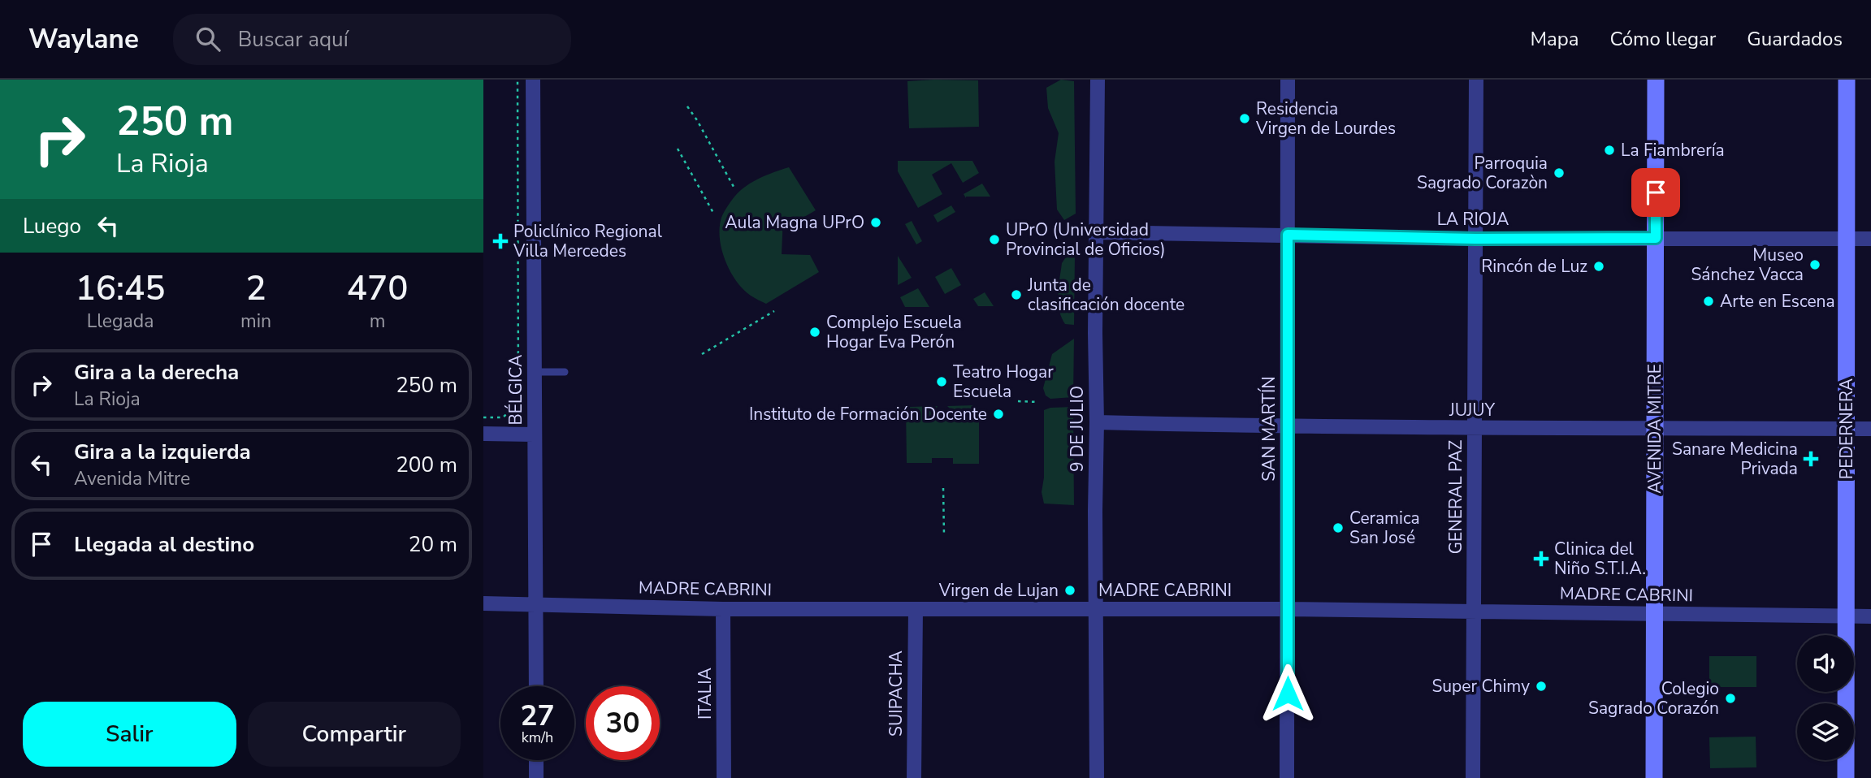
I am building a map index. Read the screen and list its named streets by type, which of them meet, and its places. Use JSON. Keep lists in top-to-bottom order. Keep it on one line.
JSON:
{"streets":{"main road":["AVENIDA MITRE","PEDERNERA"],"street":["LA RIOJA","BÉLGICA","JUJUY","9 DE JULIO","SAN MARTÍN","GENERAL PAZ","MADRE CABRINI","ITALIA","SUIPACHA"]},"crossings":[["LA RIOJA","9 DE JULIO"],["LA RIOJA","SAN MARTÍN"],["LA RIOJA","AVENIDA MITRE"],["LA RIOJA","PEDERNERA"],["LA RIOJA","GENERAL PAZ"],["BÉLGICA","MADRE CABRINI"],["JUJUY","9 DE JULIO"],["JUJUY","SAN MARTÍN"],["JUJUY","AVENIDA MITRE"],["JUJUY","PEDERNERA"],["JUJUY","GENERAL PAZ"],["9 DE JULIO","MADRE CABRINI"],["SAN MARTÍN","MADRE CABRINI"],["AVENIDA MITRE","MADRE CABRINI"],["PEDERNERA","MADRE CABRINI"],["GENERAL PAZ","MADRE CABRINI"],["MADRE CABRINI","ITALIA"],["MADRE CABRINI","SUIPACHA"]],"places":{"other":["Residencia Virgen de Lourdes","La Fiambrería","Parroquia Sagrado Corazòn","Aula Magna UPrO","UPrO (Universidad Provincial de Oficios)","Museo Sánchez Vacca","Rincón de Luz","Junta de clasificación docente","Arte en Escena","Complejo Escuela Hogar Eva Perón","Teatro Hogar Escuela","Instituto de Formación Docente","Ceramica San José","Virgen de Lujan","Super Chimy","Colegio Sagrado Corazón"],"health":["Policlínico Regional Villa Mercedes","Sanare Medicina Privada","Clinica del Niño S.T.I.A."]},"page":{"header":"Waylane","search":"Buscar aquí","nav":["Mapa","Cómo llegar","Guardados"],"turn":["250 m","La Rioja"],"then":"Luego","eta":["16:45","Llegada","2","min","470","m"],"list":[{"name":"Gira a la derecha","note":"La Rioja","value":"250 m"},{"name":"Gira a la izquierda","note":"Avenida Mitre","value":"200 m"},{"name":"Llegada al destino","value":"20 m"}],"speed":"27 km/h","limit":"30","buttons":["Salir","Compartir"]}}
